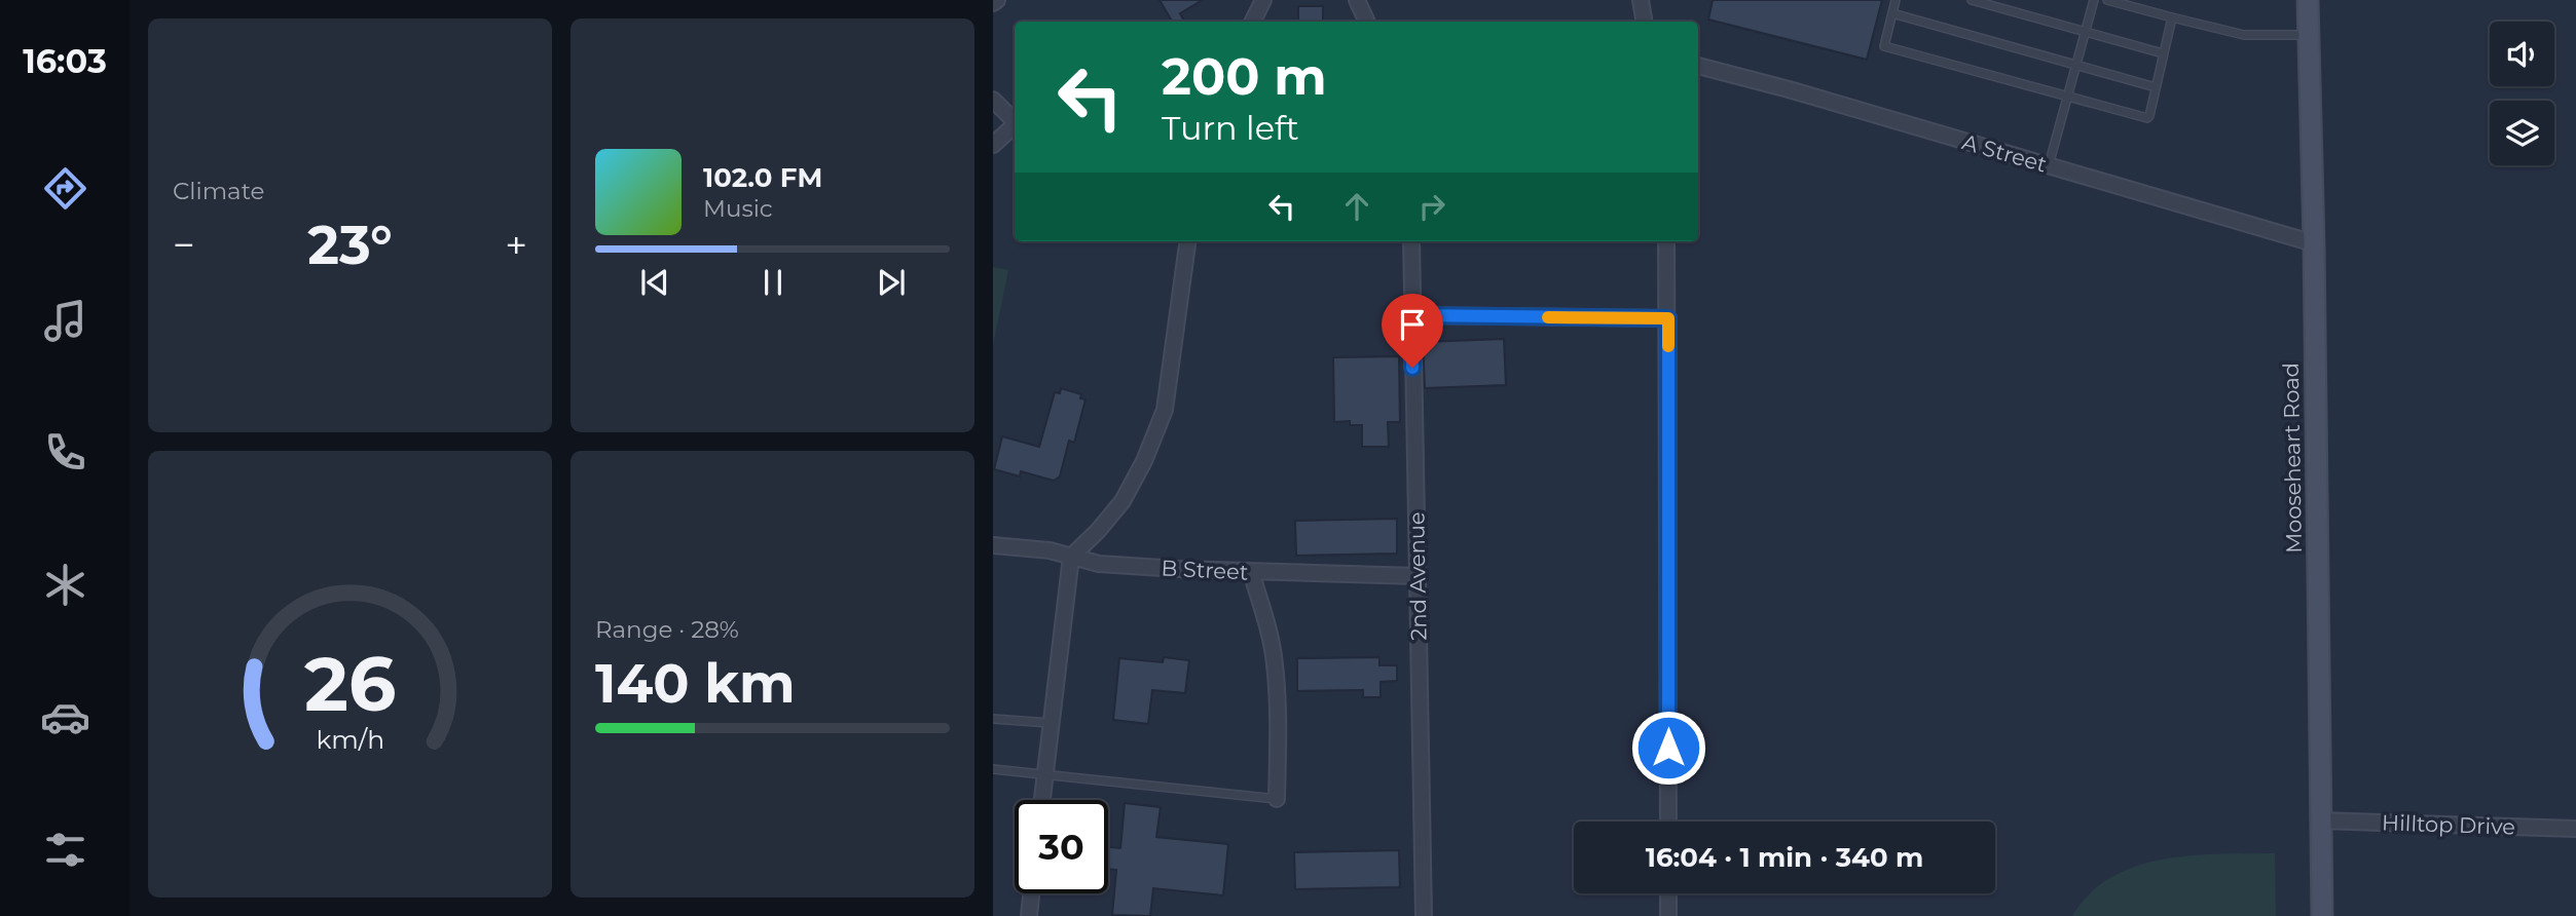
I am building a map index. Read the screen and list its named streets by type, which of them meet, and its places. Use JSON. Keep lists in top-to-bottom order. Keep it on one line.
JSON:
{"streets":{"main road":["Mooseheart Road"],"street":["A Street","B Street","2nd Avenue","Hilltop Drive"]},"crossings":[["A Street","Mooseheart Road"],["Mooseheart Road","Hilltop Drive"],["B Street","2nd Avenue"]],"page":{"tabs":"16:03","tile":["Climate",["Range · 28%","140 km"]],"turn":["200 m","Turn left"],"song":["102.0 FM","Music"],"heat":["−","23°","+"],"limit":"30","trip":"16:04 · 1 min · 340 m","gauge":["26","km/h"]}}
